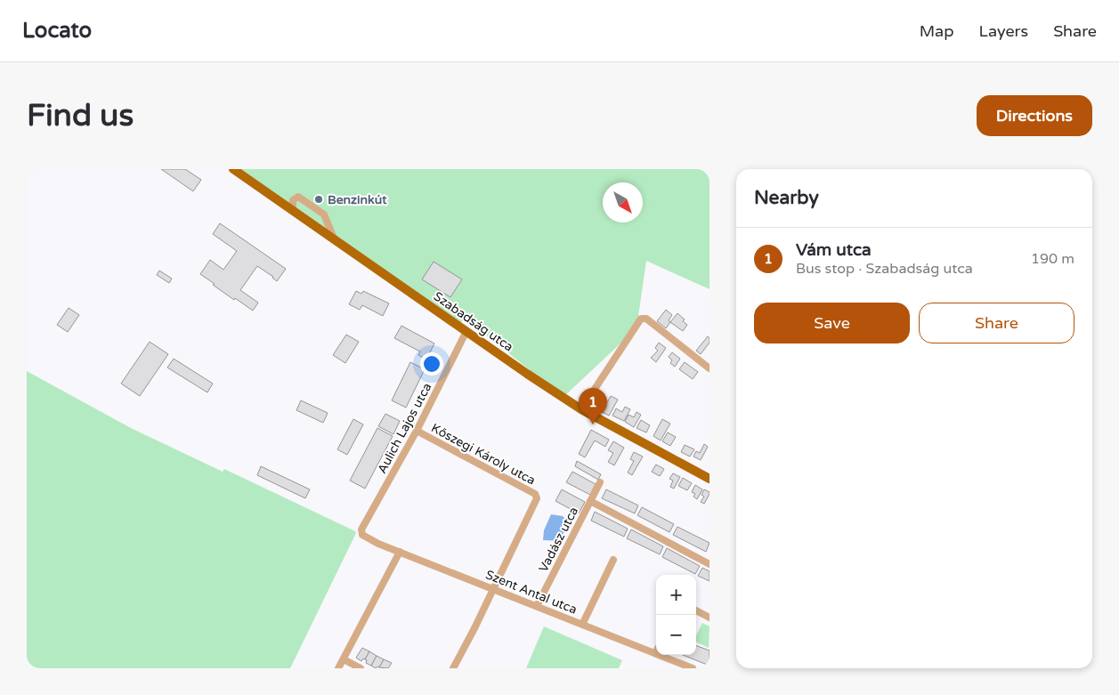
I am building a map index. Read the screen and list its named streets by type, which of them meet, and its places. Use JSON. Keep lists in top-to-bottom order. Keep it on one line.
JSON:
{"streets":{"main road":["Szabadság utca"],"street":["Aulich Lajos utca","Kőszegi Károly utca","Vadász utca","Szent Antal utca"]},"crossings":[["Szabadság utca","Aulich Lajos utca"],["Aulich Lajos utca","Kőszegi Károly utca"],["Aulich Lajos utca","Szent Antal utca"],["Kőszegi Károly utca","Szent Antal utca"],["Vadász utca","Szent Antal utca"]],"places":["Benzinkút"],"north":"bottom right","page":{"header":"Locato","nav":["Map","Layers","Share"],"buttons":["Directions",["Save","Share"]],"title":"Find us","heading":"Nearby","list":[{"mark":"1","name":"Vám utca","note":"Bus stop · Szabadság utca","value":"190 m"}],"pins":"1","map_buttons":["+","−"]}}
